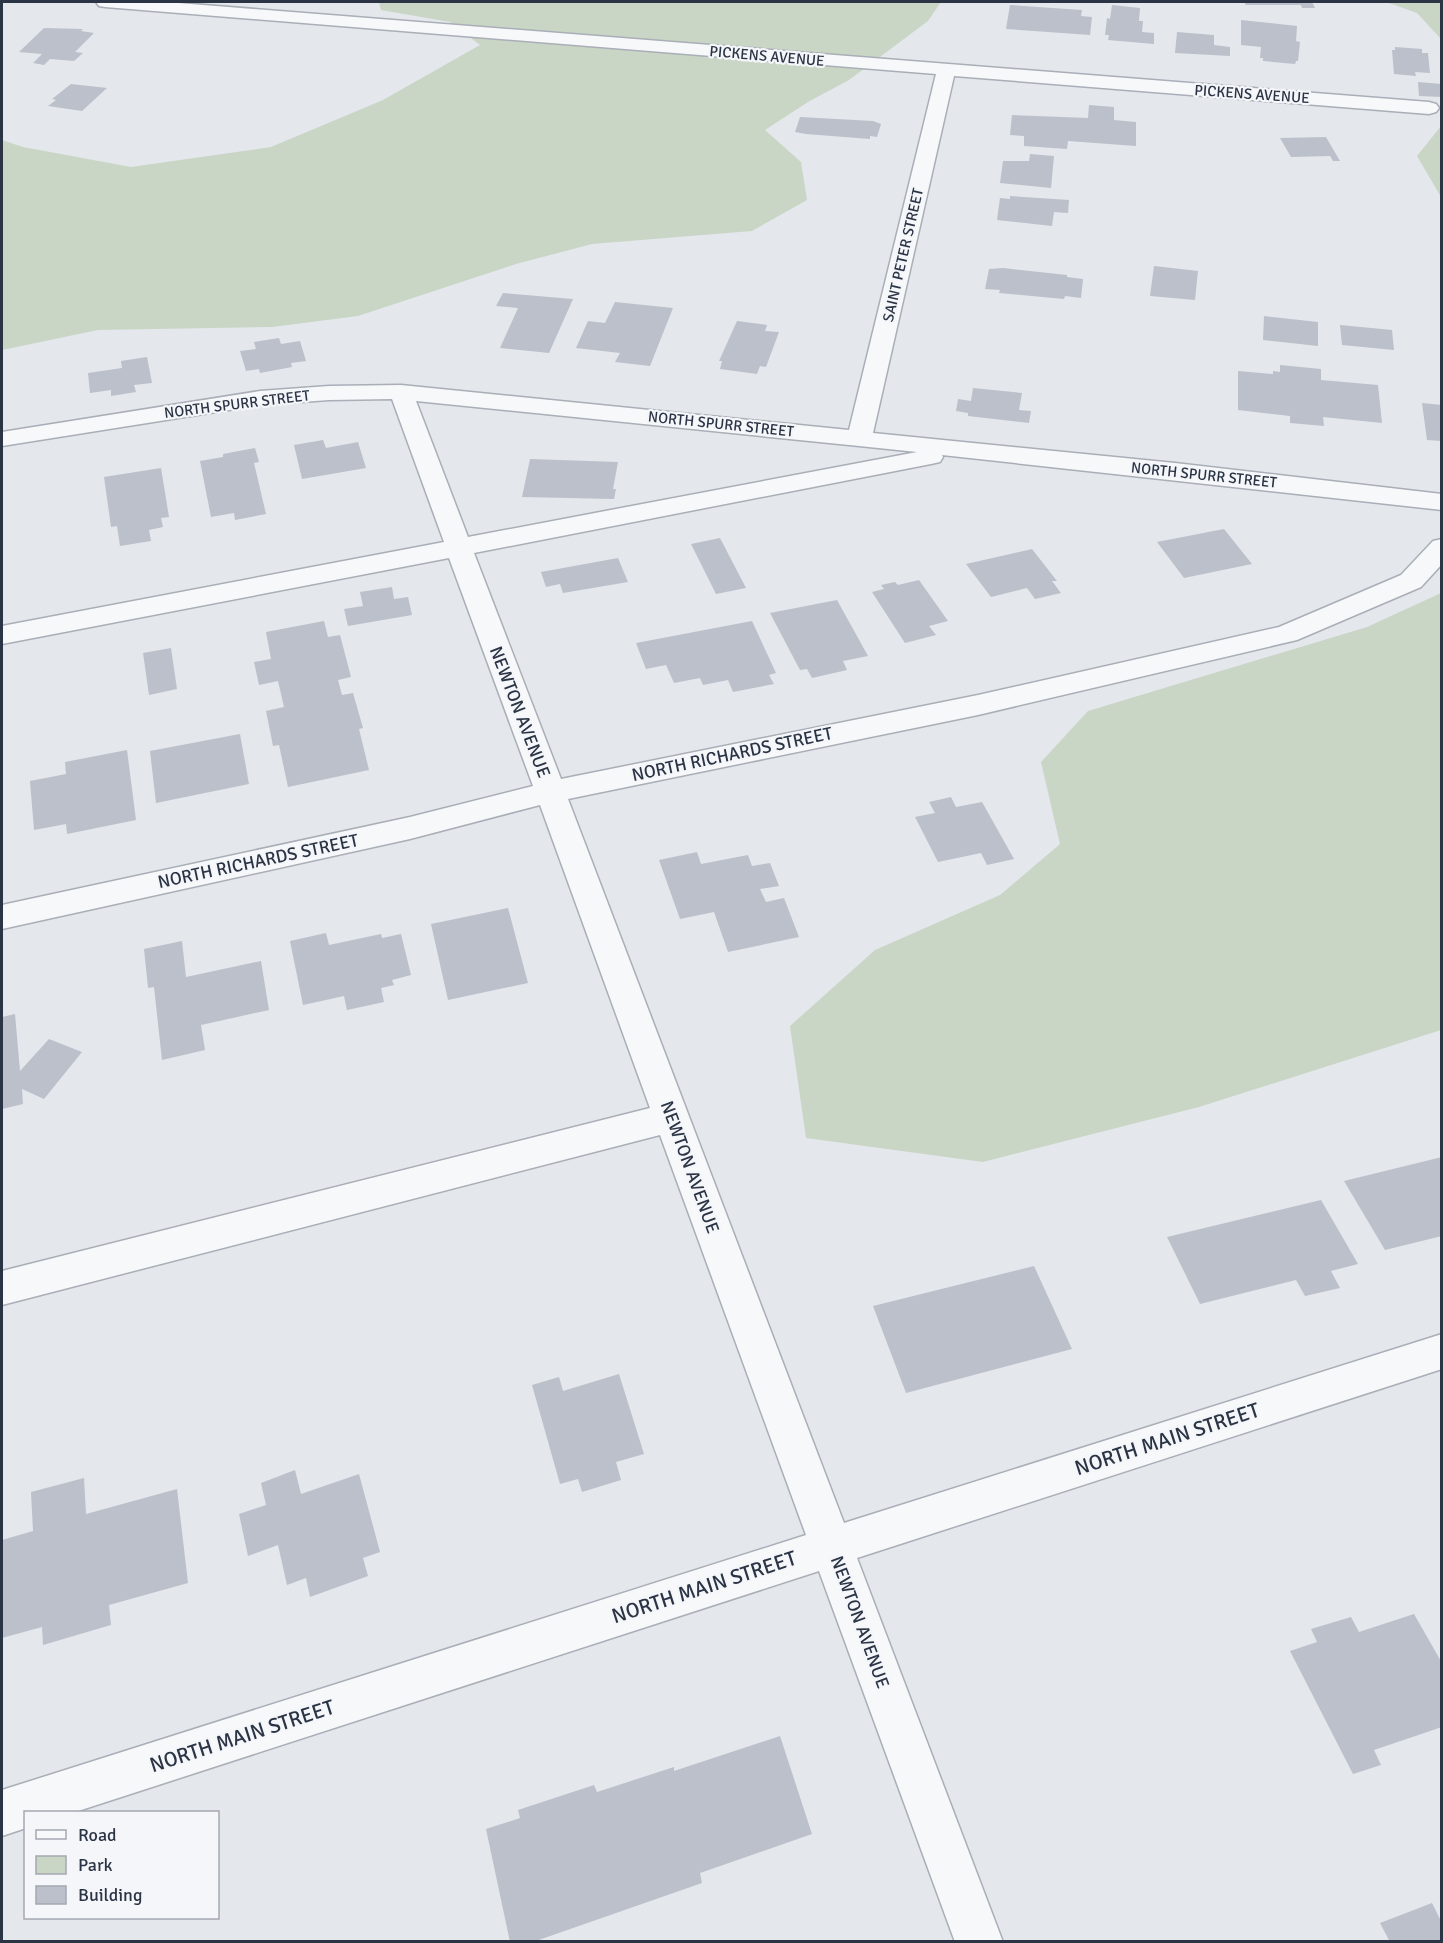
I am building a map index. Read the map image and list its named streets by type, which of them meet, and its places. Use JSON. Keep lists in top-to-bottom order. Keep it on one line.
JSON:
{"streets":{"street":["PICKENS AVENUE","SAINT PETER STREET","NORTH SPURR STREET","NEWTON AVENUE","NORTH RICHARDS STREET","NORTH MAIN STREET"]},"crossings":[["PICKENS AVENUE","SAINT PETER STREET"],["SAINT PETER STREET","NORTH SPURR STREET"],["NORTH SPURR STREET","NEWTON AVENUE"],["NEWTON AVENUE","NORTH RICHARDS STREET"],["NEWTON AVENUE","NORTH MAIN STREET"]],"legend":["Road","Park","Building"]}
